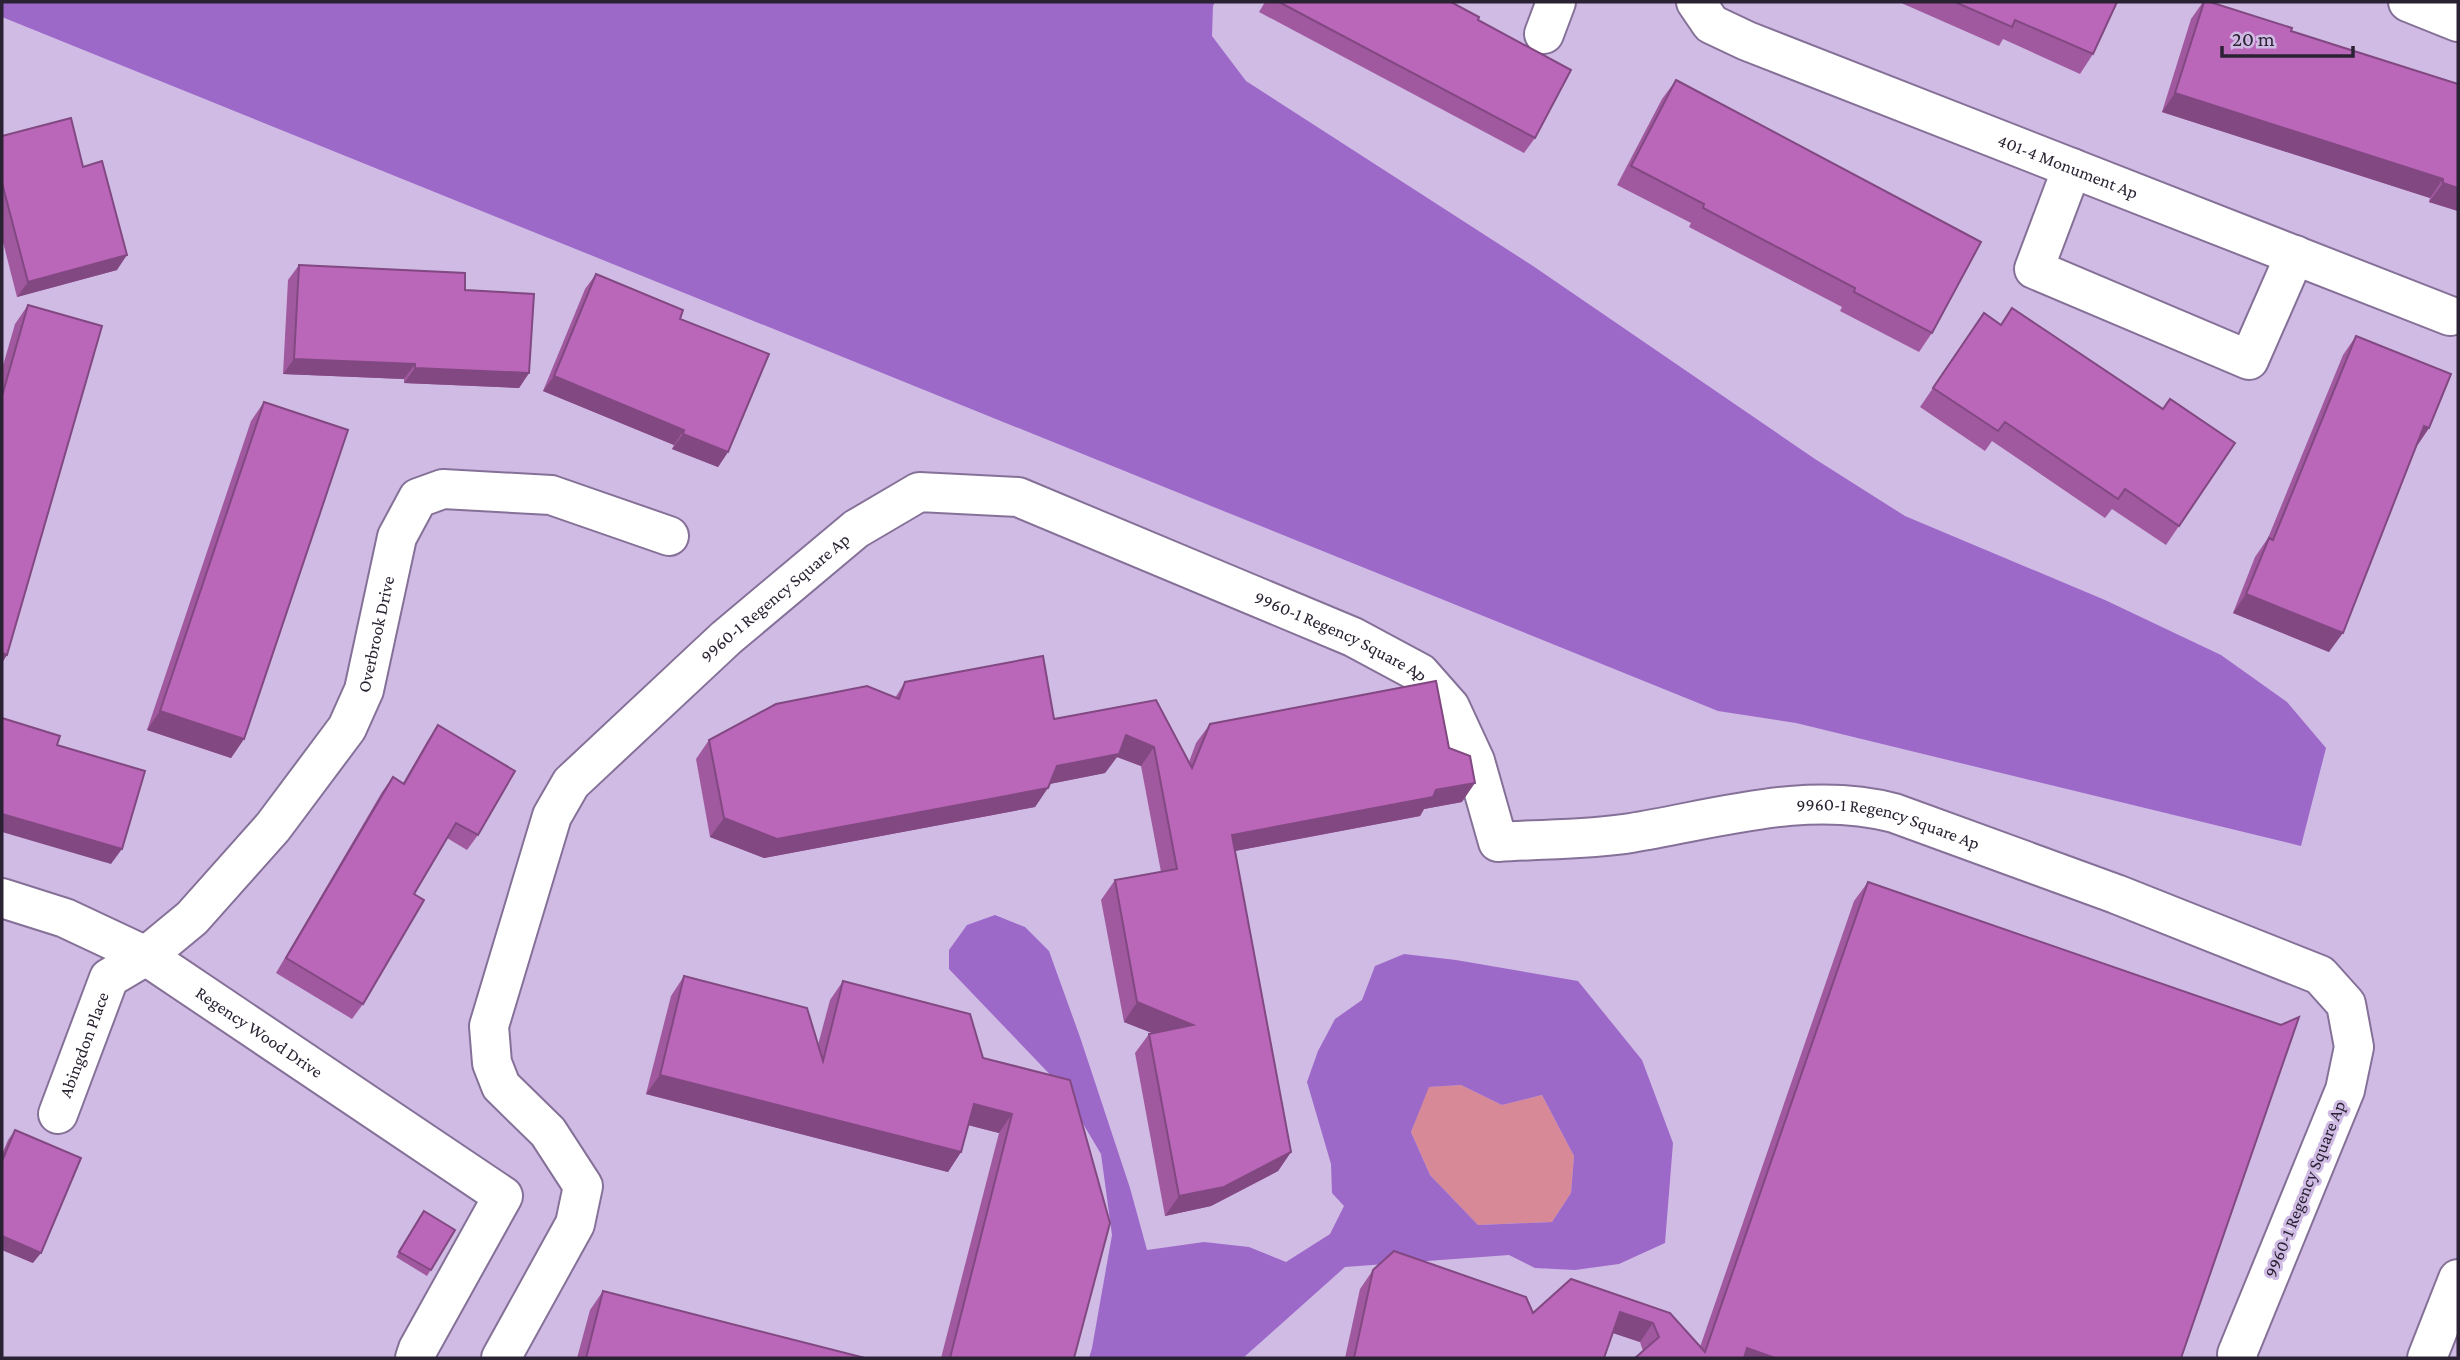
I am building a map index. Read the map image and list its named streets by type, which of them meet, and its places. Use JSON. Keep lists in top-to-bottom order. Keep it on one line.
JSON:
{"streets":{"street":["401-4 Monument Ap","9960-1 Regency Square Ap","Overbrook Drive","Regency Wood Drive","Abingdon Place"]},"crossings":[["Overbrook Drive","Regency Wood Drive"],["Overbrook Drive","Abingdon Place"],["Regency Wood Drive","Abingdon Place"]],"scale_bar":"20 m"}
